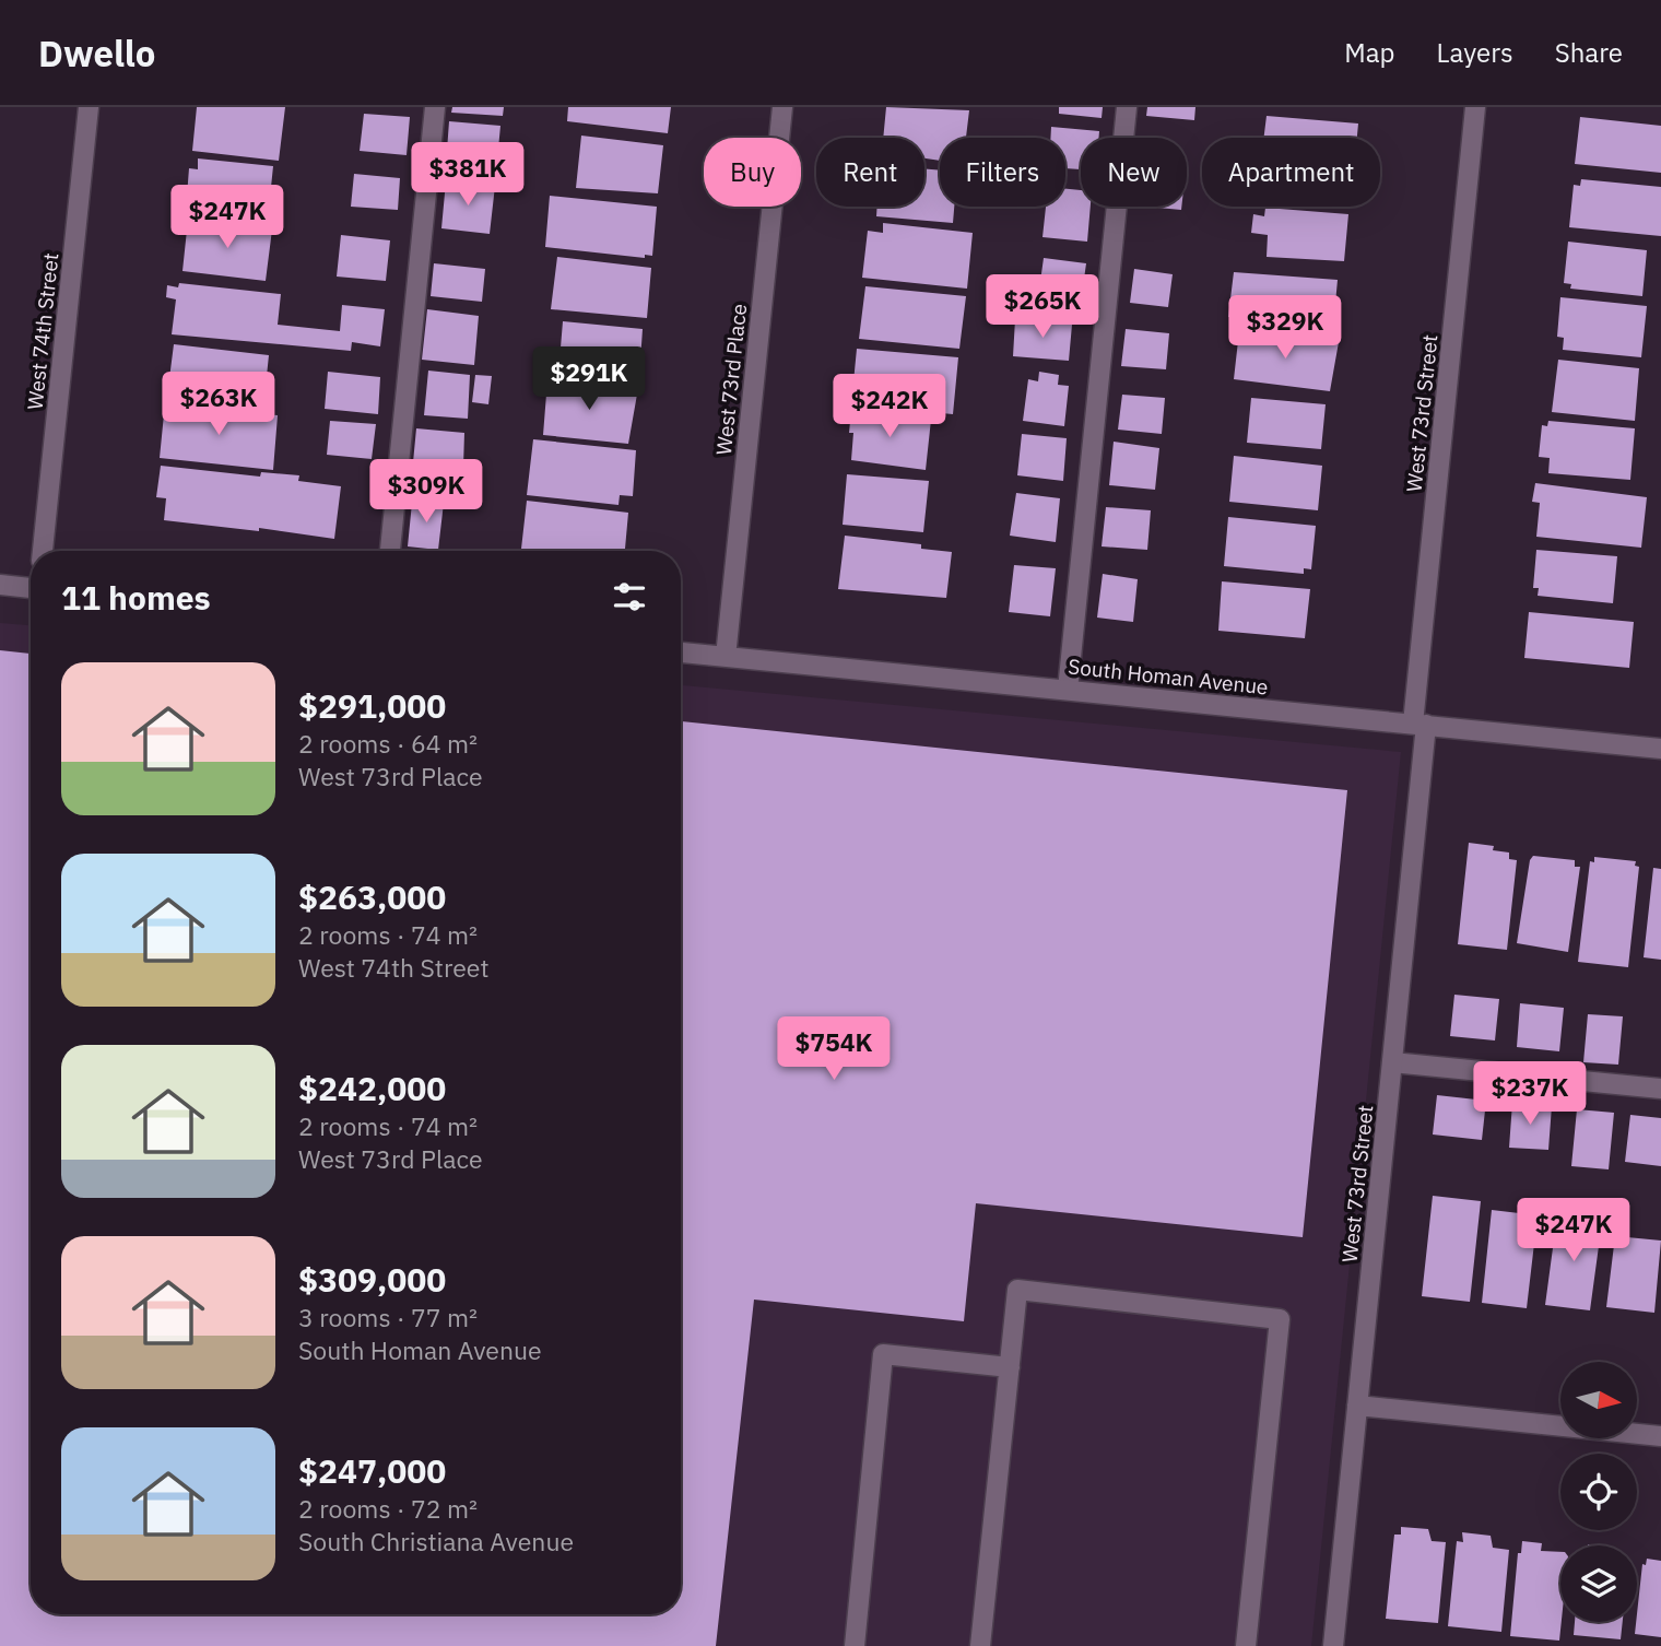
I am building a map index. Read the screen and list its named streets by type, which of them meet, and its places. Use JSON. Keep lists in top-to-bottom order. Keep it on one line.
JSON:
{"streets":{"street":["West 74th Street","West 73rd Place","West 73rd Street","South Homan Avenue"]},"crossings":[["West 73rd Place","South Homan Avenue"],["West 73rd Street","South Homan Avenue"]],"north":"right","page":{"header":"Dwello","nav":["Map","Layers","Share"],"chip":["Buy","Rent","Filters","New","Apartment"],"price":["$381K","$247K","$265K","$329K","$291K","$263K","$242K","$309K","$754K","$237K","$247K"],"heading":"11 homes","list":[{"name":"$291,000","note":"2 rooms · 64 m² · West 73rd Place"},{"name":"$263,000","note":"2 rooms · 74 m² · West 74th Street"},{"name":"$242,000","note":"2 rooms · 74 m² · West 73rd Place"},{"name":"$309,000","note":"3 rooms · 77 m² · South Homan Avenue"},{"name":"$247,000","note":"2 rooms · 72 m² · South Christiana Avenue"}]}}
